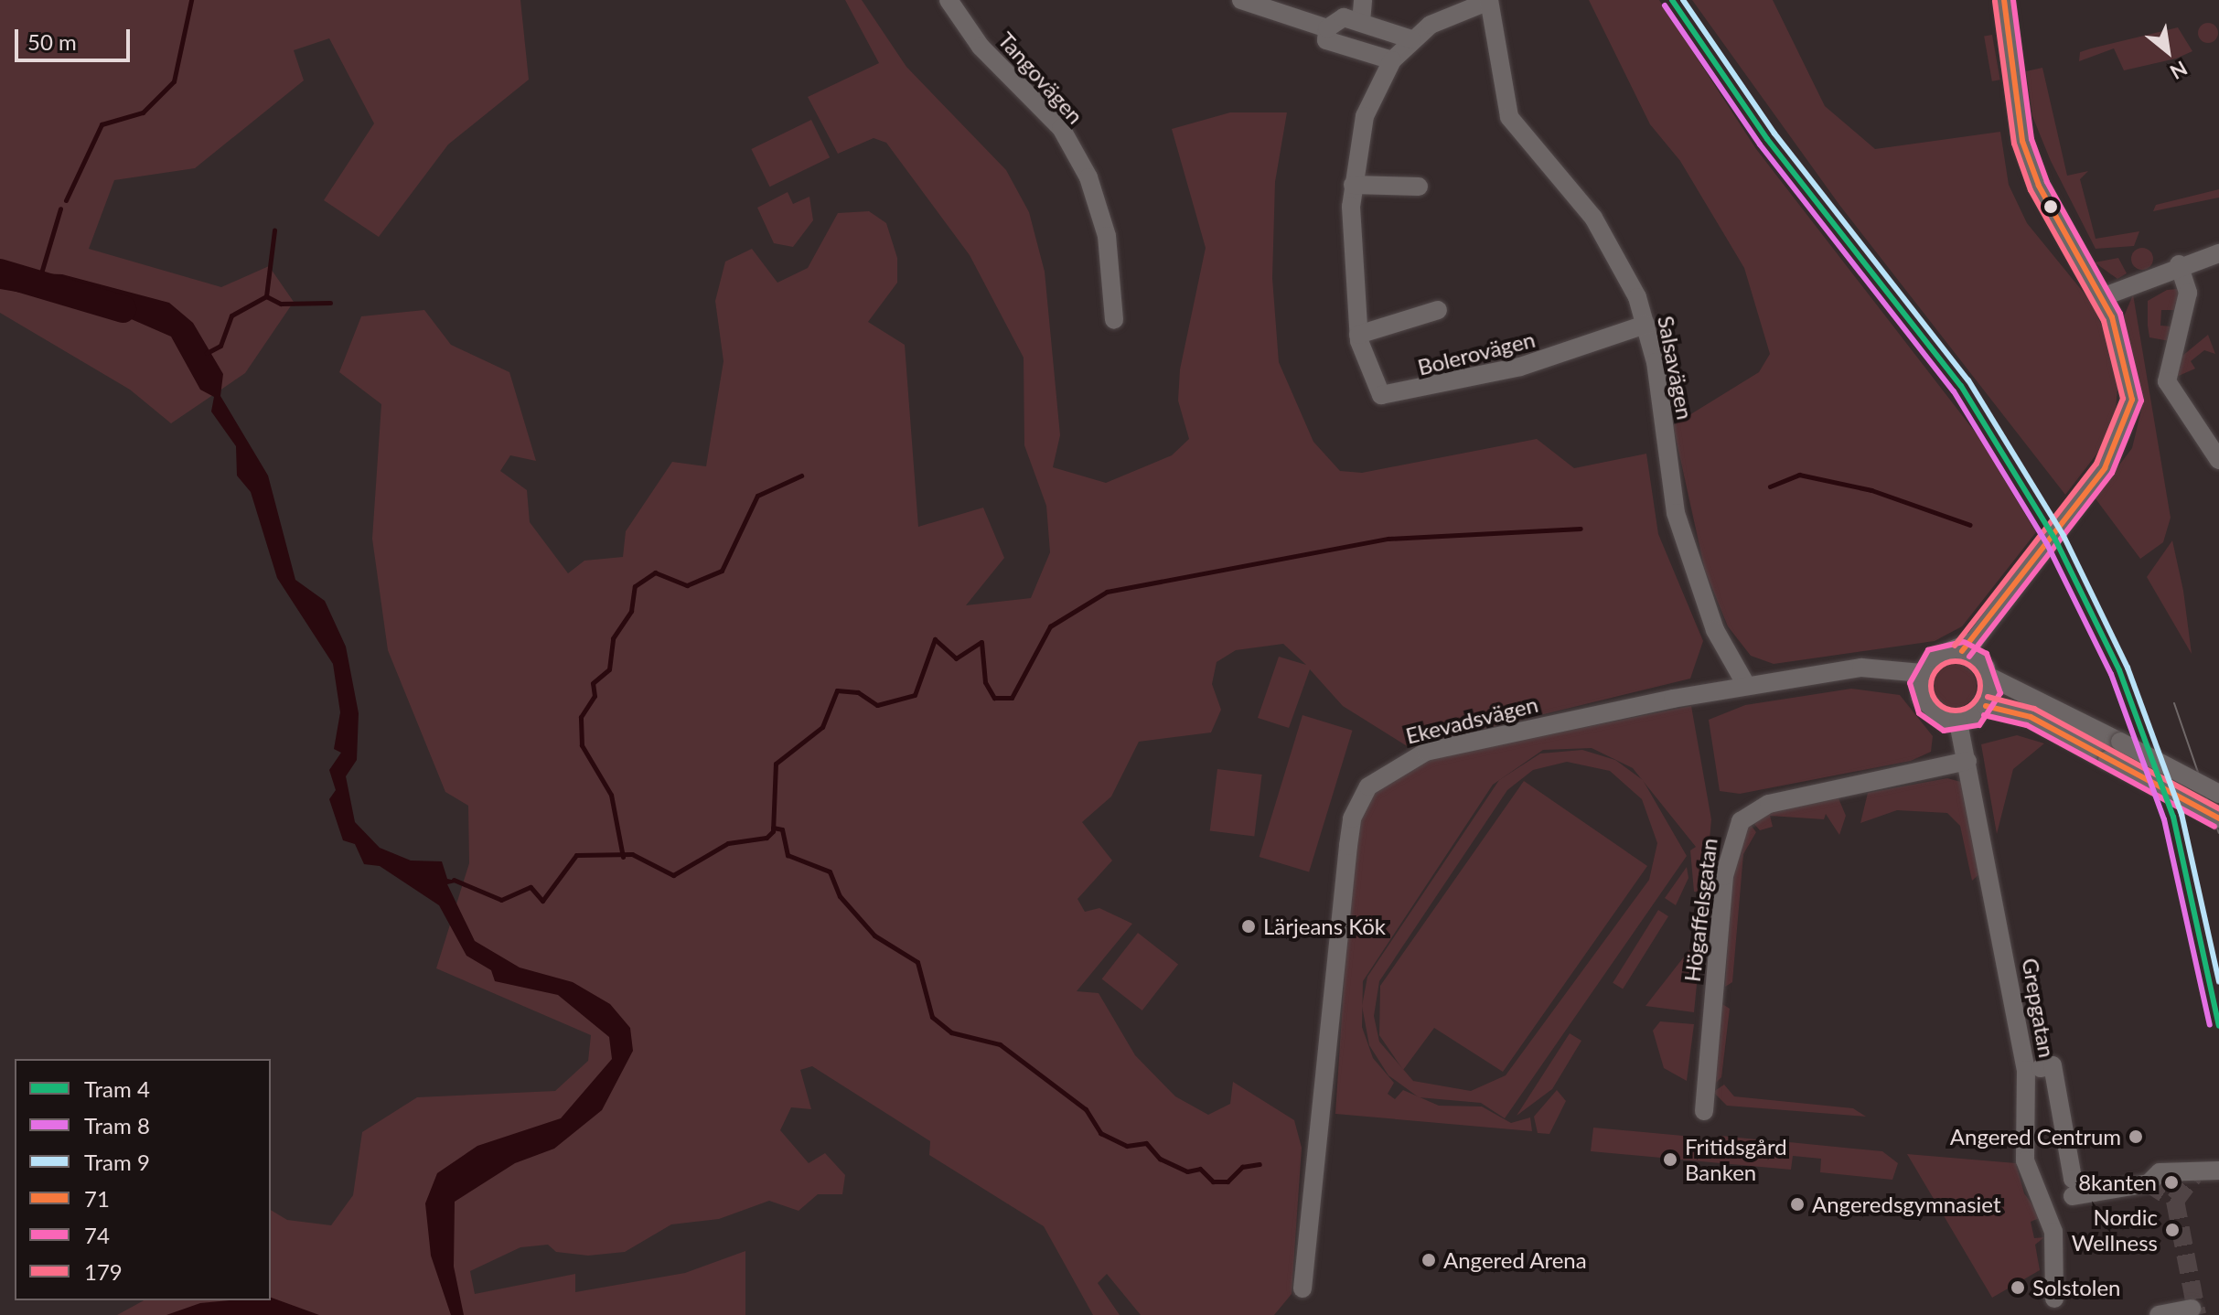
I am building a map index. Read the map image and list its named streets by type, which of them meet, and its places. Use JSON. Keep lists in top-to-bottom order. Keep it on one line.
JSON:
{"streets":{"street":["Tangovägen","Bolerovägen","Salsavägen","Ekevadsvägen","Högaffelsgatan","Grepgatan"]},"crossings":[["Bolerovägen","Salsavägen"],["Salsavägen","Ekevadsvägen"],["Ekevadsvägen","Grepgatan"],["Högaffelsgatan","Grepgatan"]],"places":["Lärjeans Kök","Angered Centrum","Fritidsgård Banken","8kanten","Angeredsgymnasiet","Nordic Wellness","Angered Arena","Solstolen"],"lines":["tram line 4","tram line 9","transit line 71","transit line 74","transit line 179","tram line 8"],"legend":["Tram 4","Tram 8","Tram 9","71","74","179"],"scale_bar":"50 m","north":"bottom right"}
